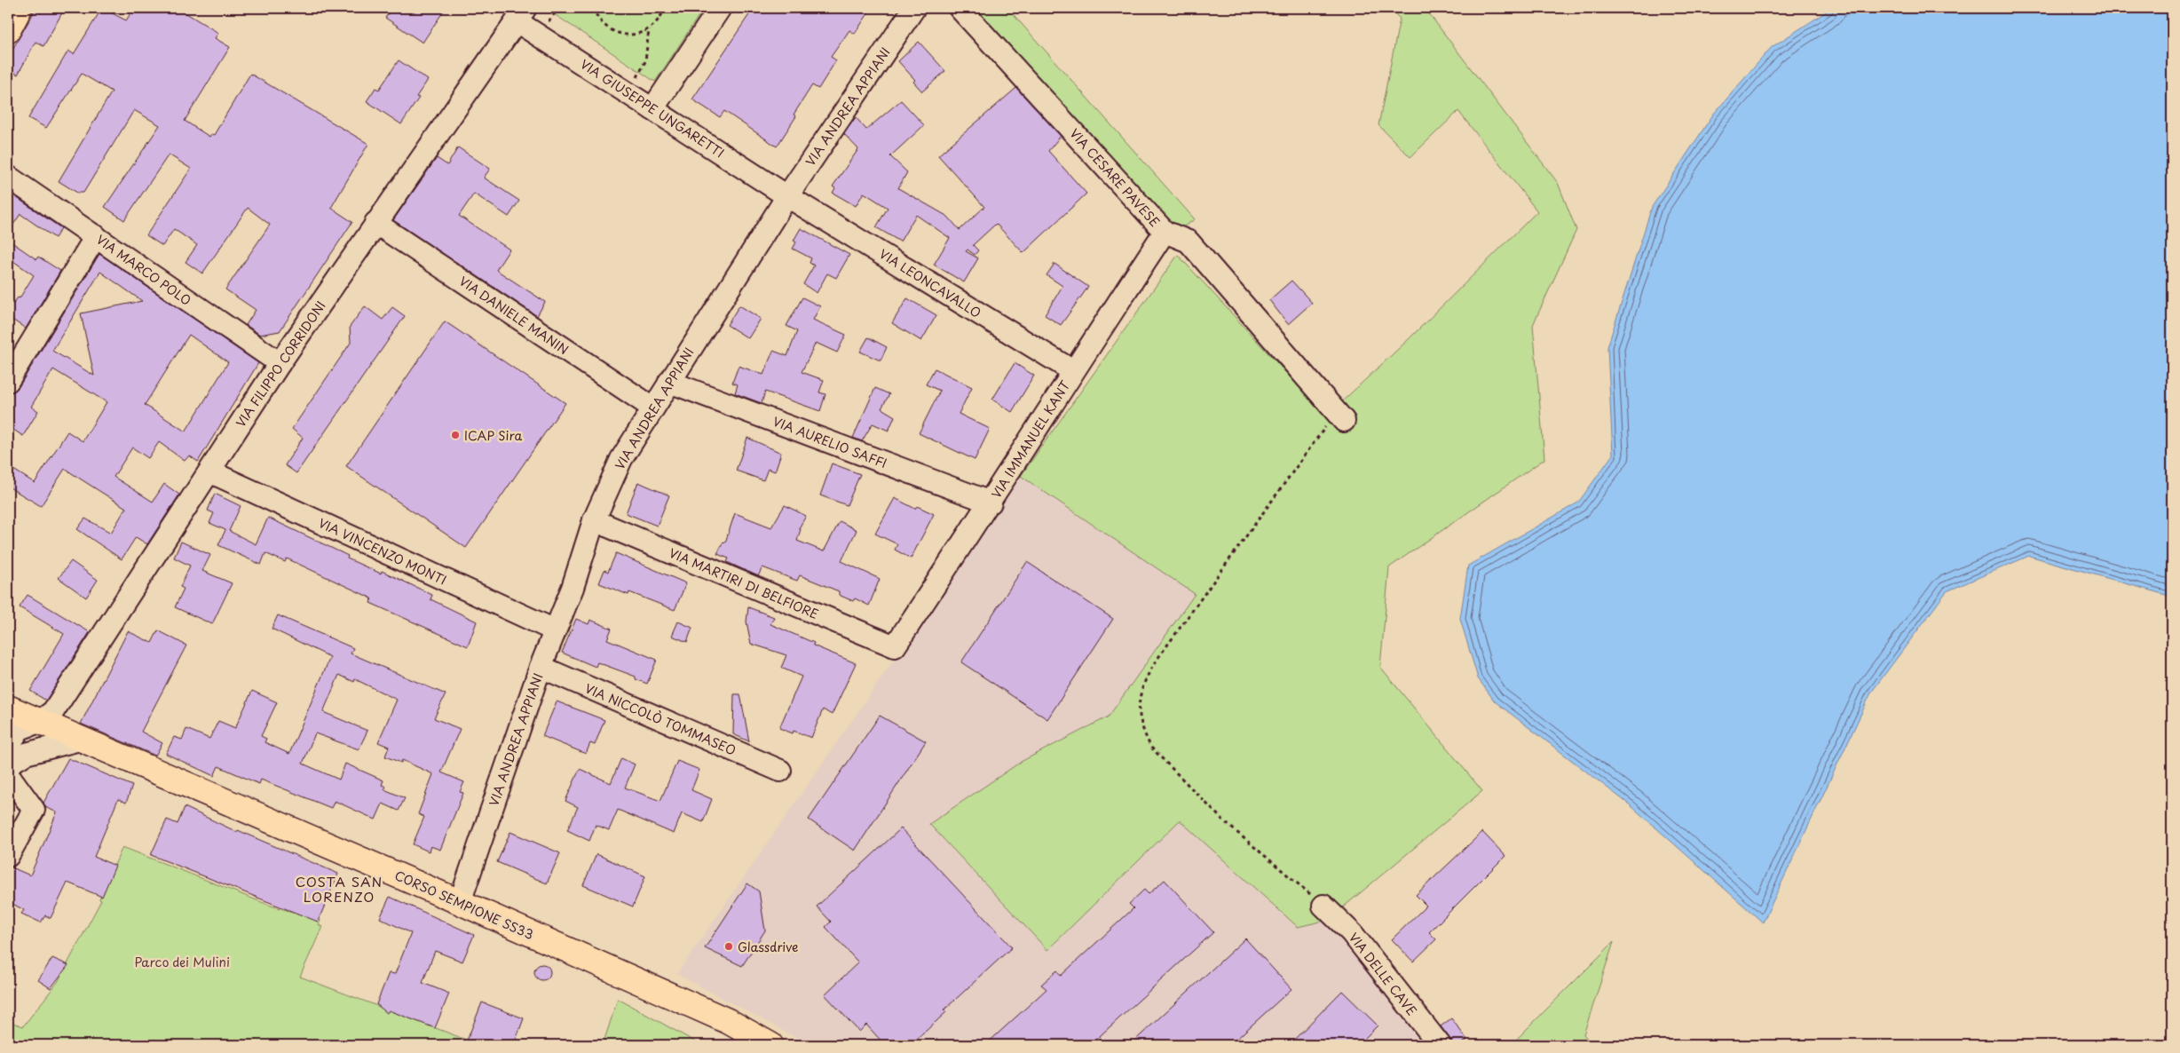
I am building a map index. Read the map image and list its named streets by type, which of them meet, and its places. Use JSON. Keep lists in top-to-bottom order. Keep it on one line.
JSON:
{"streets":{"main road":["CORSO SEMPIONE SS33"],"street":["VIA ANDREA APPIANI","VIA GIUSEPPE UNGARETTI","VIA CESARE PAVESE","VIA MARCO POLO","VIA LEONCAVALLO","VIA DANIELE MANIN","VIA FILIPPO CORRIDONI","VIA IMMANUEL KANT","VIA AURELIO SAFFI","VIA VINCENZO MONTI","VIA MARTIRI DI BELFIORE","VIA NICCOLÒ TOMMASEO","VIA DELLE CAVE"]},"crossings":[["VIA ANDREA APPIANI","VIA GIUSEPPE UNGARETTI"],["VIA ANDREA APPIANI","VIA LEONCAVALLO"],["VIA ANDREA APPIANI","VIA DANIELE MANIN"],["VIA ANDREA APPIANI","VIA AURELIO SAFFI"],["VIA ANDREA APPIANI","VIA VINCENZO MONTI"],["VIA ANDREA APPIANI","VIA MARTIRI DI BELFIORE"],["VIA ANDREA APPIANI","VIA NICCOLÒ TOMMASEO"],["VIA ANDREA APPIANI","CORSO SEMPIONE SS33"],["VIA GIUSEPPE UNGARETTI","VIA LEONCAVALLO"],["VIA GIUSEPPE UNGARETTI","VIA FILIPPO CORRIDONI"],["VIA CESARE PAVESE","VIA IMMANUEL KANT"],["VIA MARCO POLO","VIA FILIPPO CORRIDONI"],["VIA LEONCAVALLO","VIA IMMANUEL KANT"],["VIA DANIELE MANIN","VIA FILIPPO CORRIDONI"],["VIA FILIPPO CORRIDONI","VIA VINCENZO MONTI"],["VIA FILIPPO CORRIDONI","CORSO SEMPIONE SS33"],["VIA IMMANUEL KANT","VIA AURELIO SAFFI"],["VIA IMMANUEL KANT","VIA MARTIRI DI BELFIORE"]],"districts":["COSTA SAN LORENZO"],"parks":["Parco dei Mulini"],"places":["ICAP Sira","Glassdrive"]}
